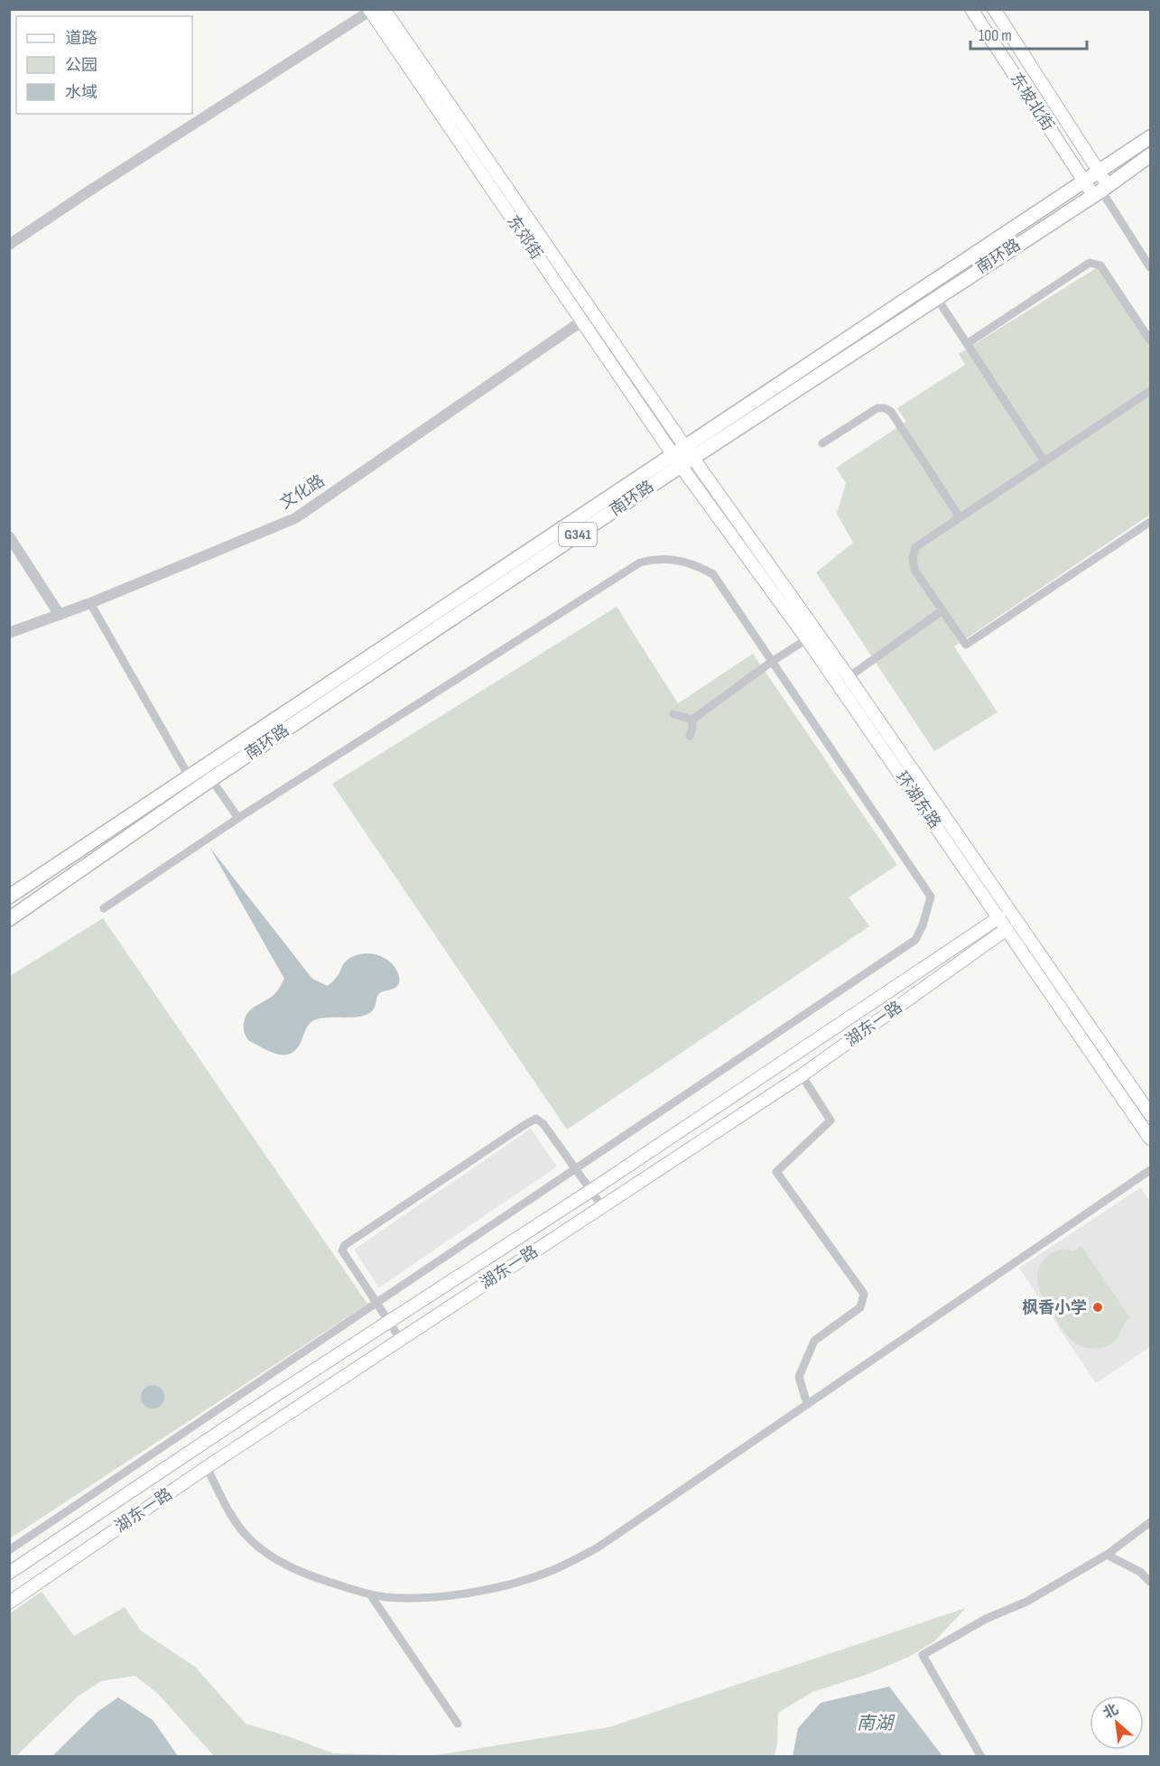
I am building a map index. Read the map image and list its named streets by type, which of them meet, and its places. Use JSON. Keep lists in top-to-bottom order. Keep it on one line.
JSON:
{"streets":{"highway":["南环路","G341"],"main road":["东坡北街","东郊街","环湖东路","湖东一路"],"street":["文化路"]},"crossings":[["东坡北街","南环路"],["东郊街","南环路"],["东郊街","文化路"],["东郊街","环湖东路"],["南环路","环湖东路"],["环湖东路","湖东一路"]],"water":["南湖"],"places":["枫香小学"],"legend":["道路","公园","水域"],"scale_bar":"100 m","north":"top left"}
